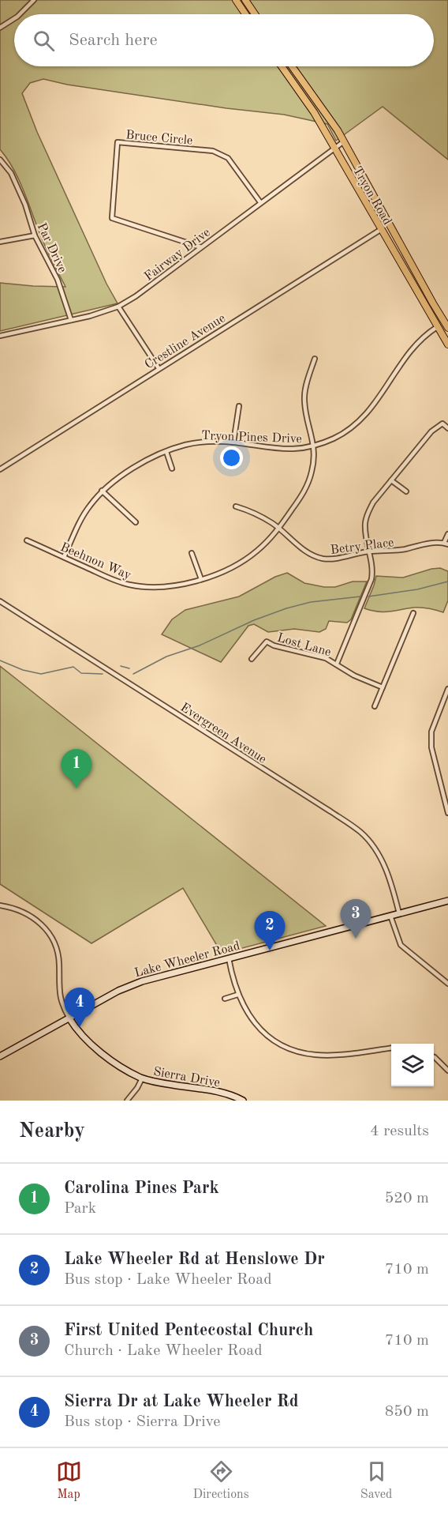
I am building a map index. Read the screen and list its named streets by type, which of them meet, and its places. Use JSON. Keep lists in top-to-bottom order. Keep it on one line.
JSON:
{"streets":{"main road":["Tryon Road","Lake Wheeler Road","Sierra Drive"],"street":["Bruce Circle","Par Drive","Fairway Drive","Crestline Avenue","Tryon Pines Drive","Betry Place","Beehnon Way","Lost Lane","Evergreen Avenue"]},"crossings":[["Bruce Circle","Fairway Drive"],["Tryon Road","Fairway Drive"],["Tryon Road","Crestline Avenue"],["Tryon Road","Tryon Pines Drive"],["Par Drive","Fairway Drive"],["Tryon Pines Drive","Beehnon Way"],["Betry Place","Beehnon Way"],["Evergreen Avenue","Lake Wheeler Road"],["Lake Wheeler Road","Sierra Drive"]],"page":{"search":"Search here","pins":["1","3","2","4"],"heading":["Nearby","4 results"],"list":[{"mark":"1","name":"Carolina Pines Park","note":"Park","value":"520 m"},{"mark":"2","name":"Lake Wheeler Rd at Henslowe Dr","note":"Bus stop · Lake Wheeler Road","value":"710 m"},{"mark":"3","name":"First United Pentecostal Church","note":"Church · Lake Wheeler Road","value":"710 m"},{"mark":"4","name":"Sierra Dr at Lake Wheeler Rd","note":"Bus stop · Sierra Drive","value":"850 m"}],"nav":["Map","Directions","Saved"]}}
